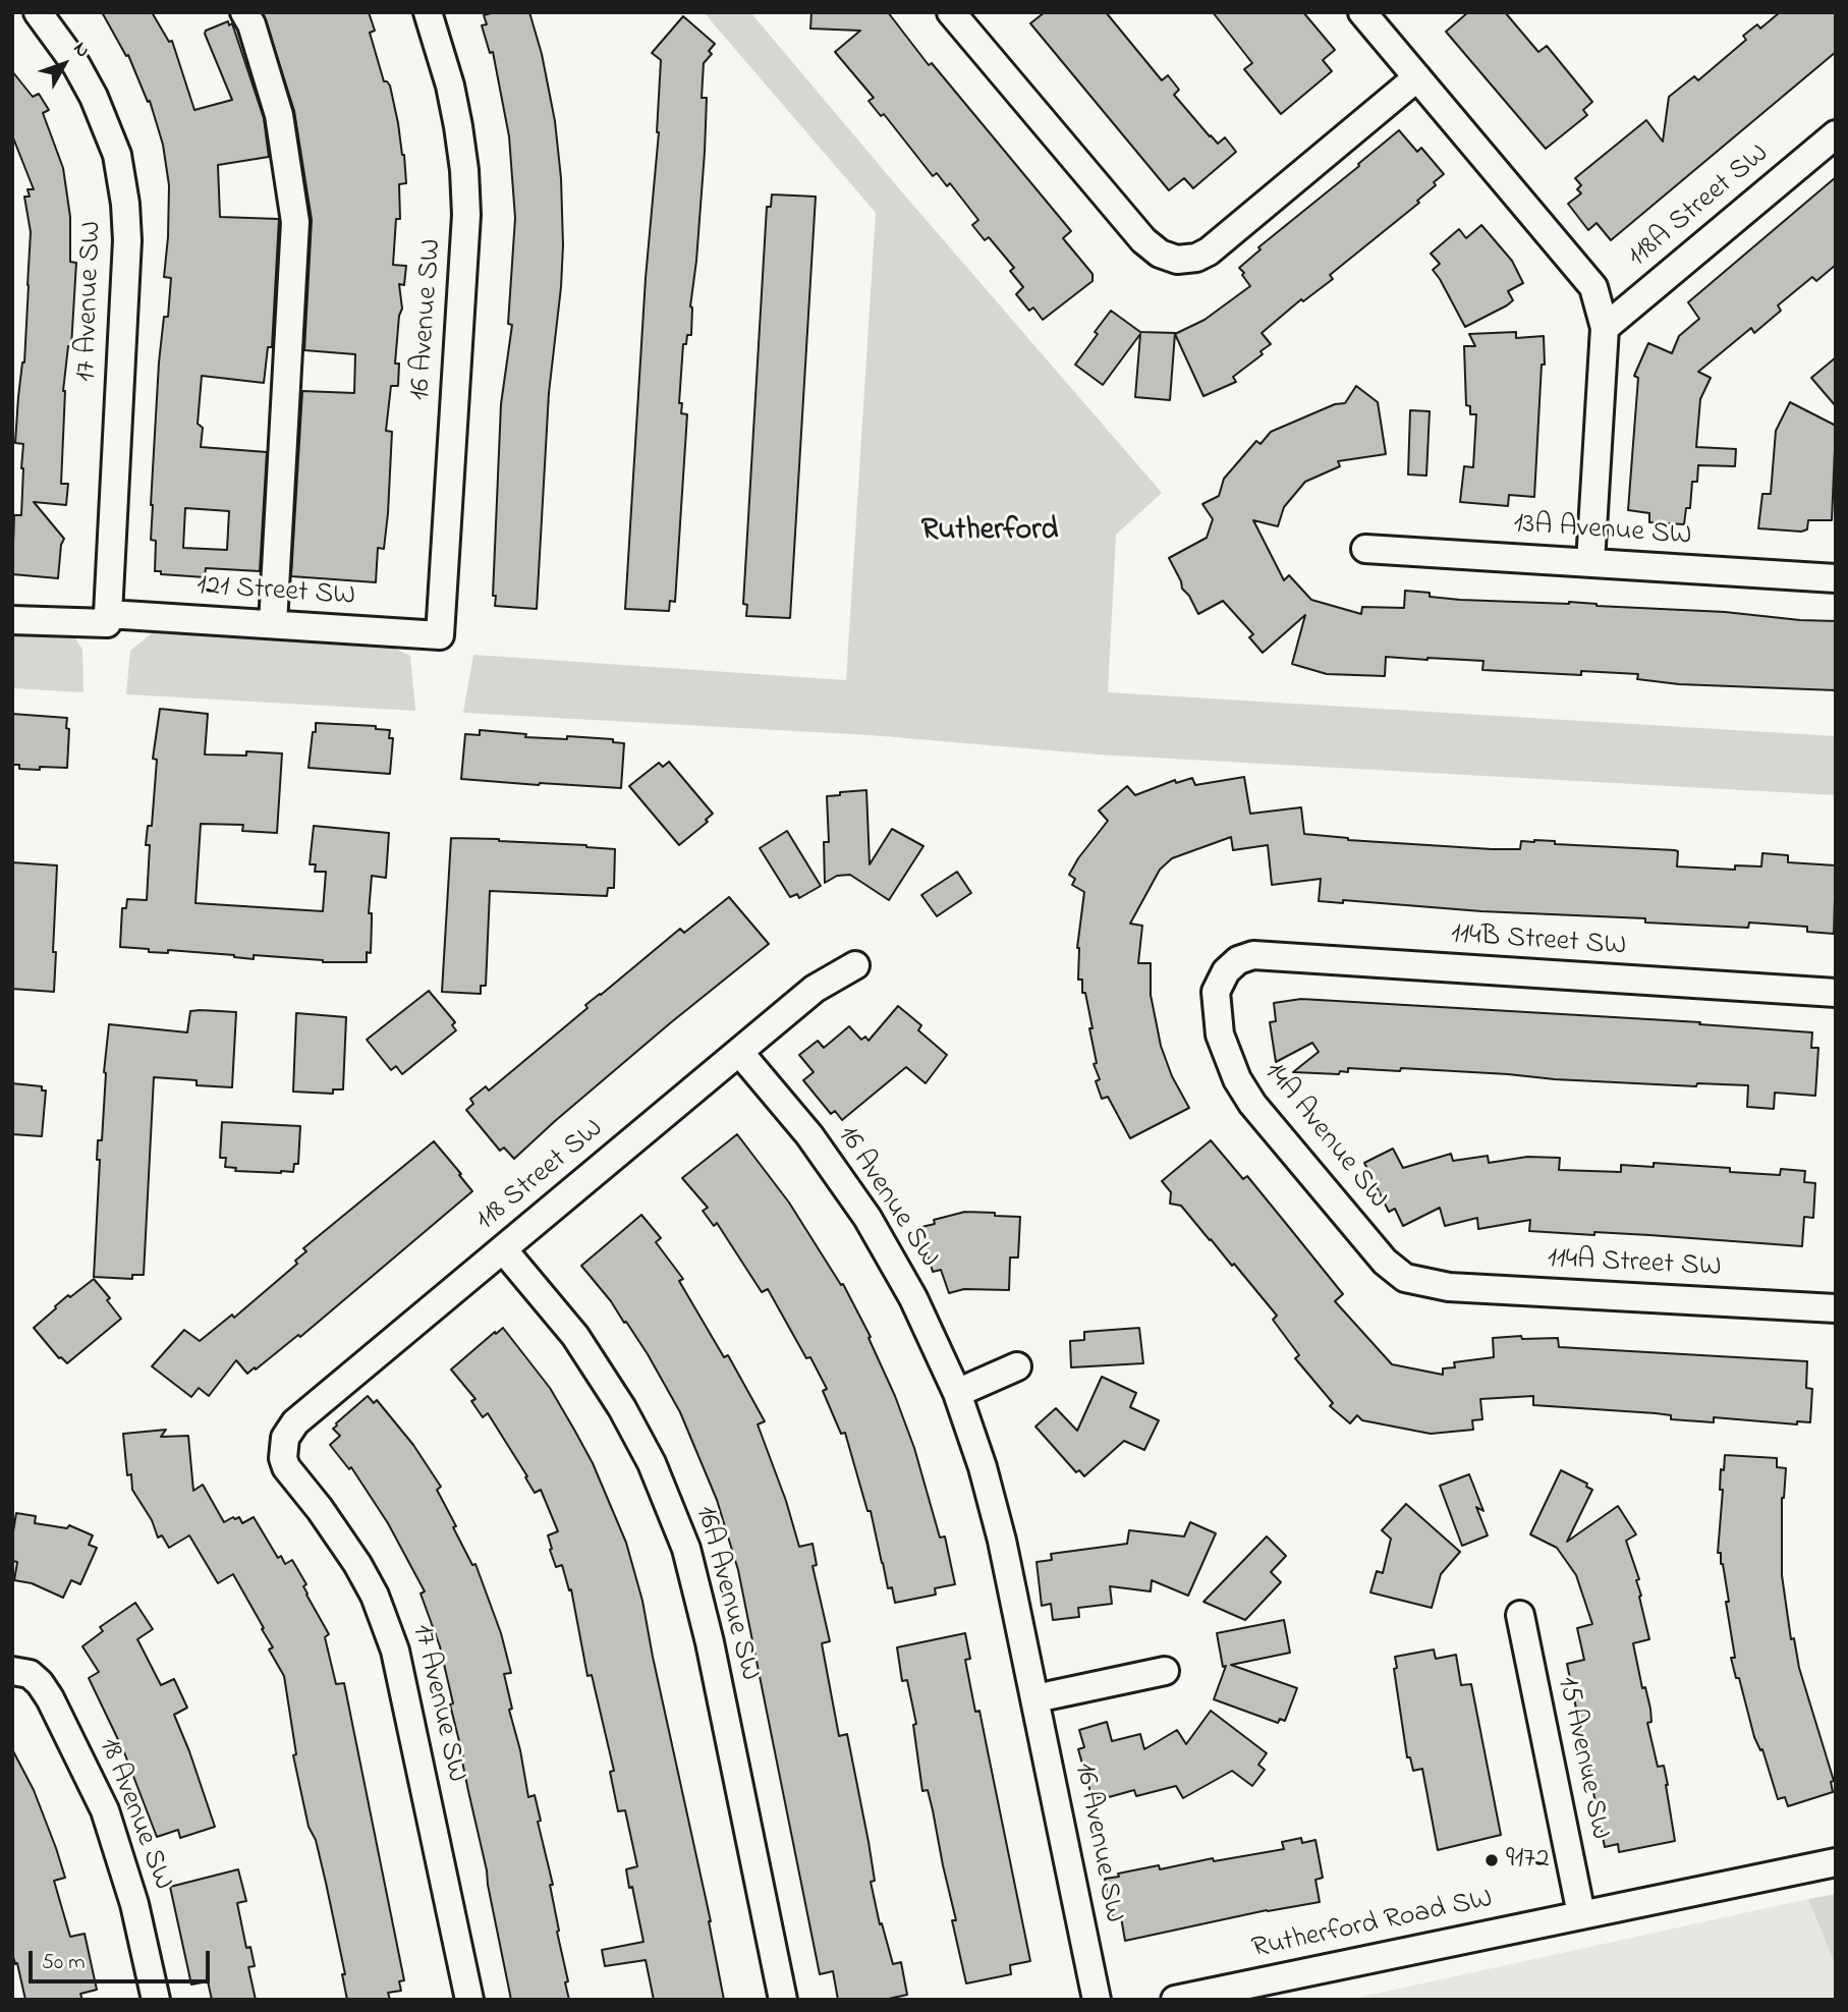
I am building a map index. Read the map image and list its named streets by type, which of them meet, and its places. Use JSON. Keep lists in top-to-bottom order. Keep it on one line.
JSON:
{"streets":{"street":["118A Street SW","17 Avenue SW","16 Avenue SW","13A Avenue SW","121 Street SW","114B Street SW","14A Avenue SW","118 Street SW","114A Street SW","16A Avenue SW","15 Avenue SW","18 Avenue SW","Rutherford Road SW"]},"crossings":[["17 Avenue SW","121 Street SW"],["17 Avenue SW","118 Street SW"],["16 Avenue SW","121 Street SW"],["16 Avenue SW","118 Street SW"],["114B Street SW","14A Avenue SW"],["14A Avenue SW","114A Street SW"],["118 Street SW","16A Avenue SW"],["15 Avenue SW","Rutherford Road SW"]],"districts":["Rutherford"],"places":["9172"],"scale_bar":"50 m","north":"top right"}
